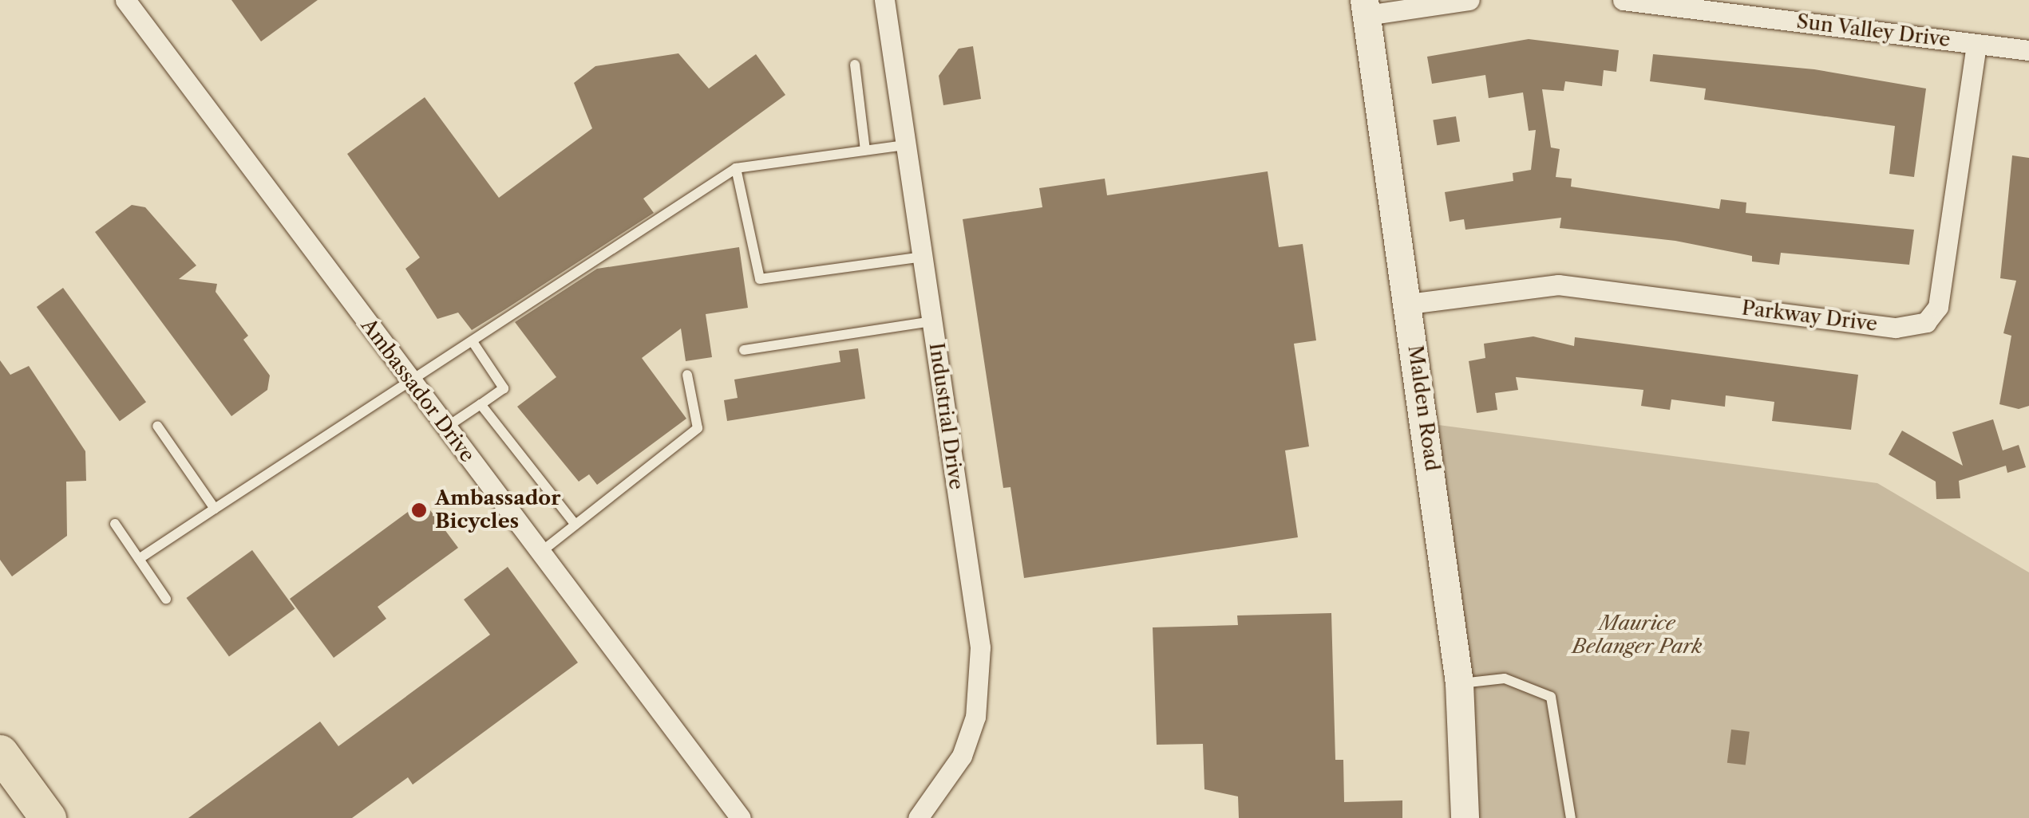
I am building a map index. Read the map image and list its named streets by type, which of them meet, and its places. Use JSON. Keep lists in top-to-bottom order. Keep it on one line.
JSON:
{"streets":{"main road":["Malden Road"],"street":["Sun Valley Drive","Parkway Drive","Ambassador Drive","Industrial Drive"]},"crossings":[["Sun Valley Drive","Parkway Drive"],["Parkway Drive","Malden Road"]],"parks":["Maurice Belanger Park"],"places":["Ambassador Bicycles"]}
